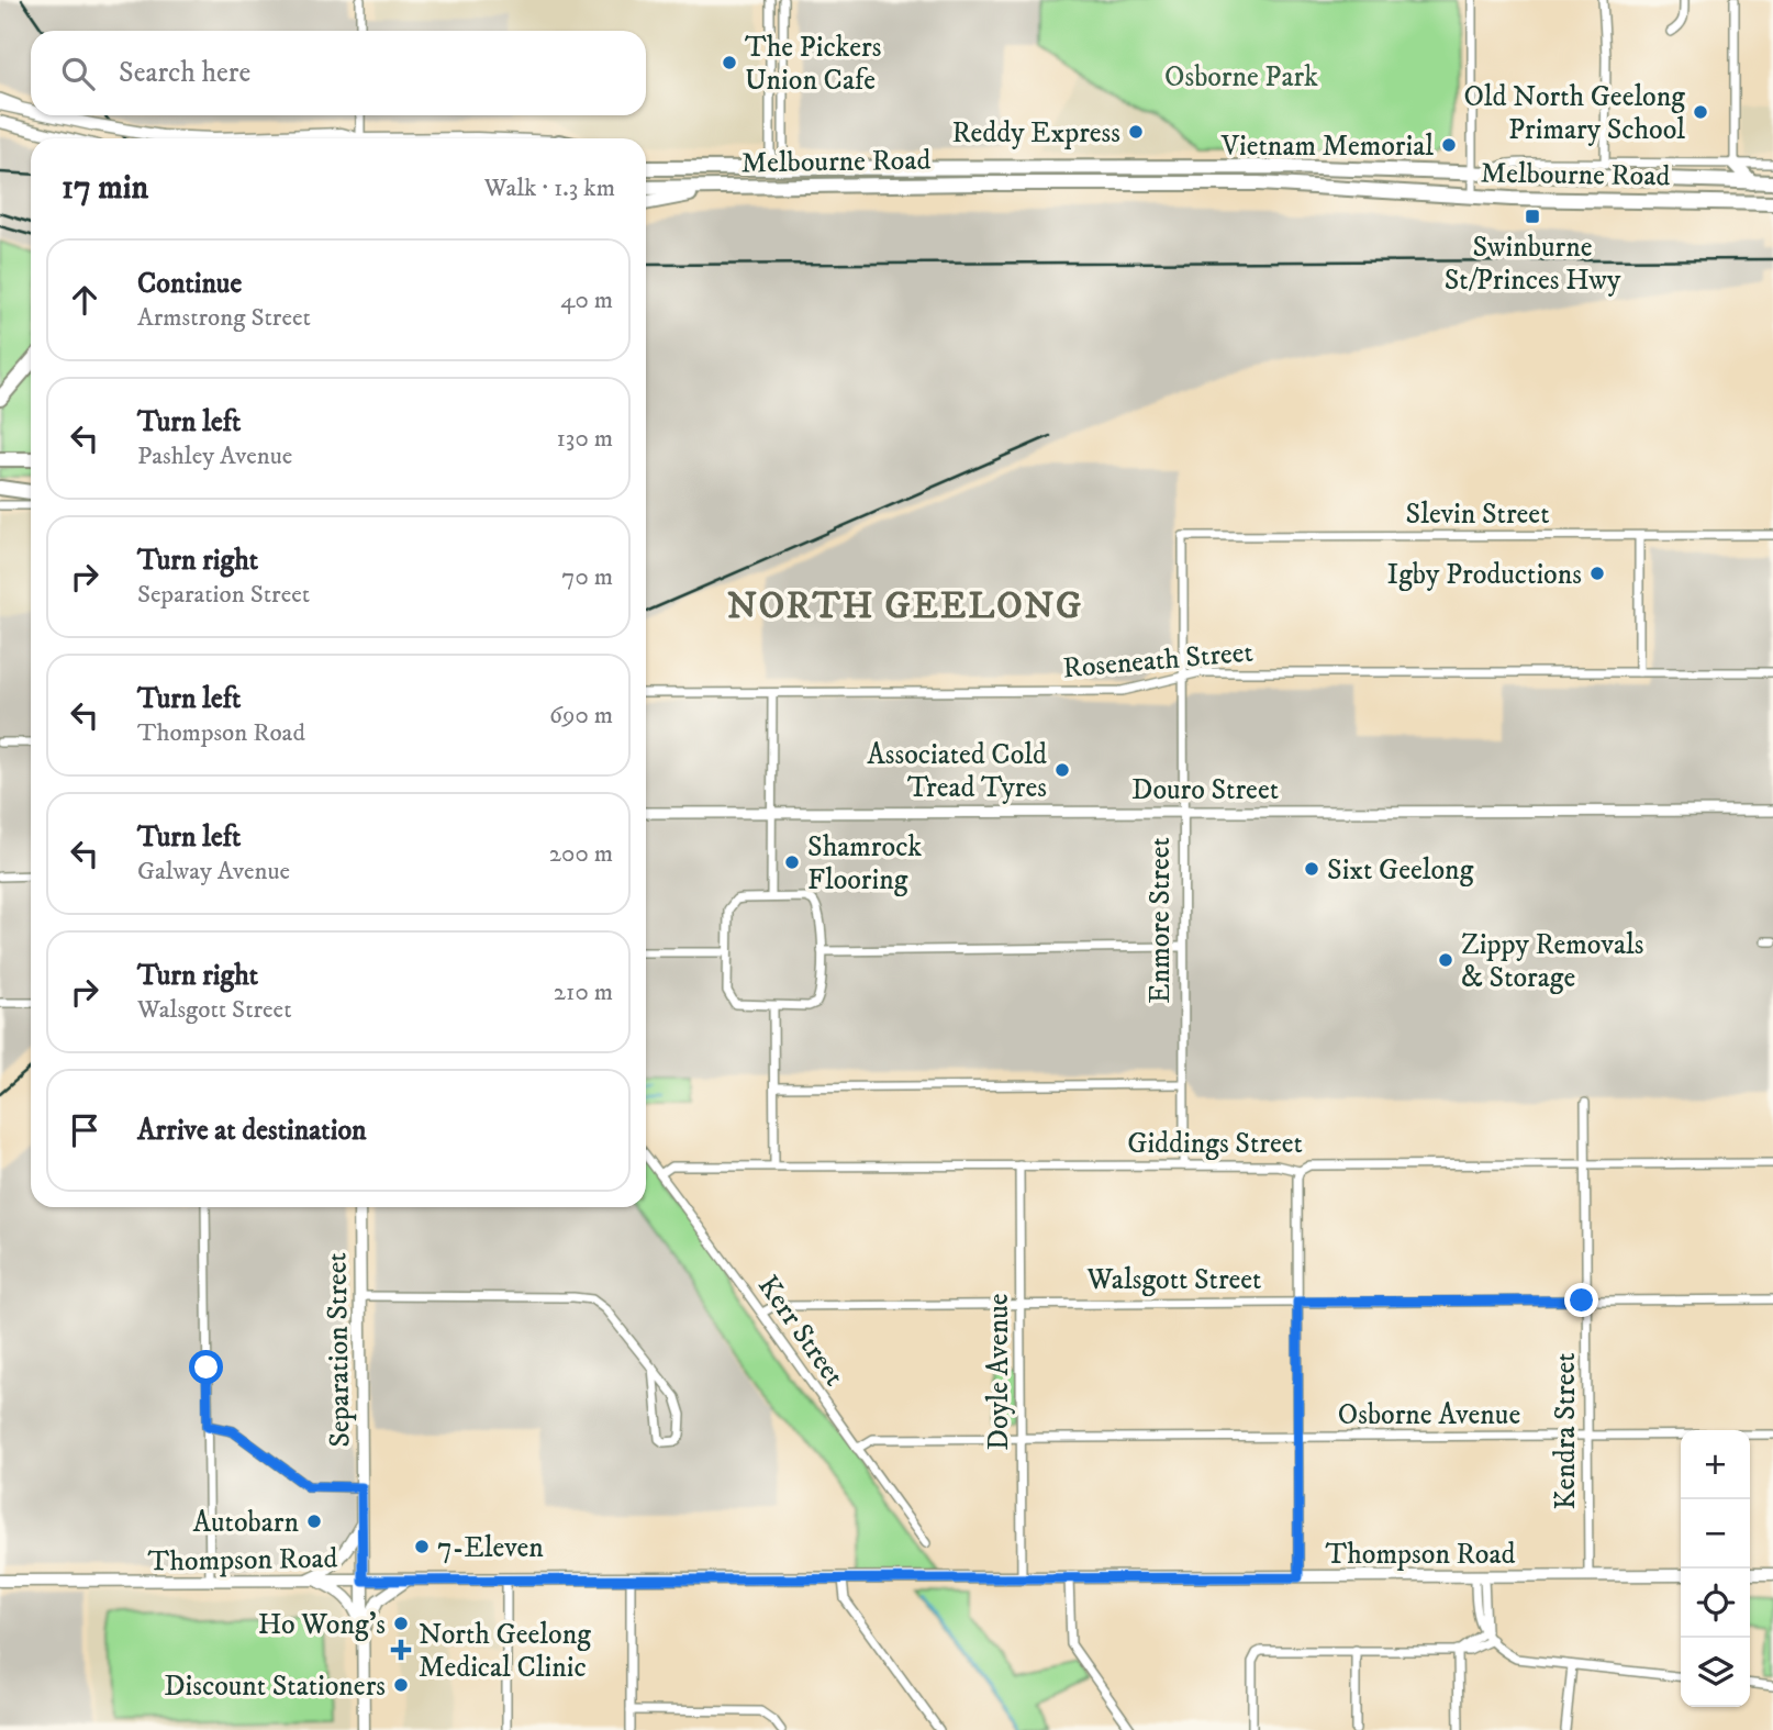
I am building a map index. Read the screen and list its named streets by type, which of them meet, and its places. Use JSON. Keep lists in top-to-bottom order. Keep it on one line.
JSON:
{"streets":{"highway":["Melbourne Road"],"main road":["Separation Street","Thompson Road"],"street":["Slevin Street","Roseneath Street","Douro Street","Enmore Street","Giddings Street","Walsgott Street","Kerr Street","Doyle Avenue","Osborne Avenue","Kendra Street"]},"crossings":[["Slevin Street","Enmore Street"],["Roseneath Street","Enmore Street"],["Douro Street","Enmore Street"],["Enmore Street","Giddings Street"],["Giddings Street","Kerr Street"],["Giddings Street","Doyle Avenue"],["Giddings Street","Kendra Street"],["Walsgott Street","Kerr Street"],["Walsgott Street","Doyle Avenue"],["Walsgott Street","Kendra Street"],["Kerr Street","Osborne Avenue"],["Separation Street","Thompson Road"],["Doyle Avenue","Osborne Avenue"],["Doyle Avenue","Thompson Road"],["Osborne Avenue","Kendra Street"],["Kendra Street","Thompson Road"]],"districts":["NORTH GEELONG"],"parks":["Osborne Park"],"places":{"other":["The Pickers Union Cafe","Old North Geelong Primary School","Reddy Express","Vietnam Memorial","Igby Productions","Associated Cold Tread Tyres","Shamrock Flooring","Sixt Geelong","Zippy Removals & Storage","Autobarn","7-Eleven","Ho Wong's","Discount Stationers"],"transit":["Swinburne St/Princes Hwy"],"health":["North Geelong Medical Clinic"]},"page":{"search":"Search here","heading":["17 min","Walk · 1.3 km"],"list":[["Continue","Armstrong Street","40 m"],["Turn left","Pashley Avenue","130 m"],["Turn right","Separation Street","70 m"],["Turn left","Thompson Road","690 m"],["Turn left","Galway Avenue","200 m"],["Turn right","Walsgott Street","210 m"],"Arrive at destination"],"map_buttons":["+","−"]}}
